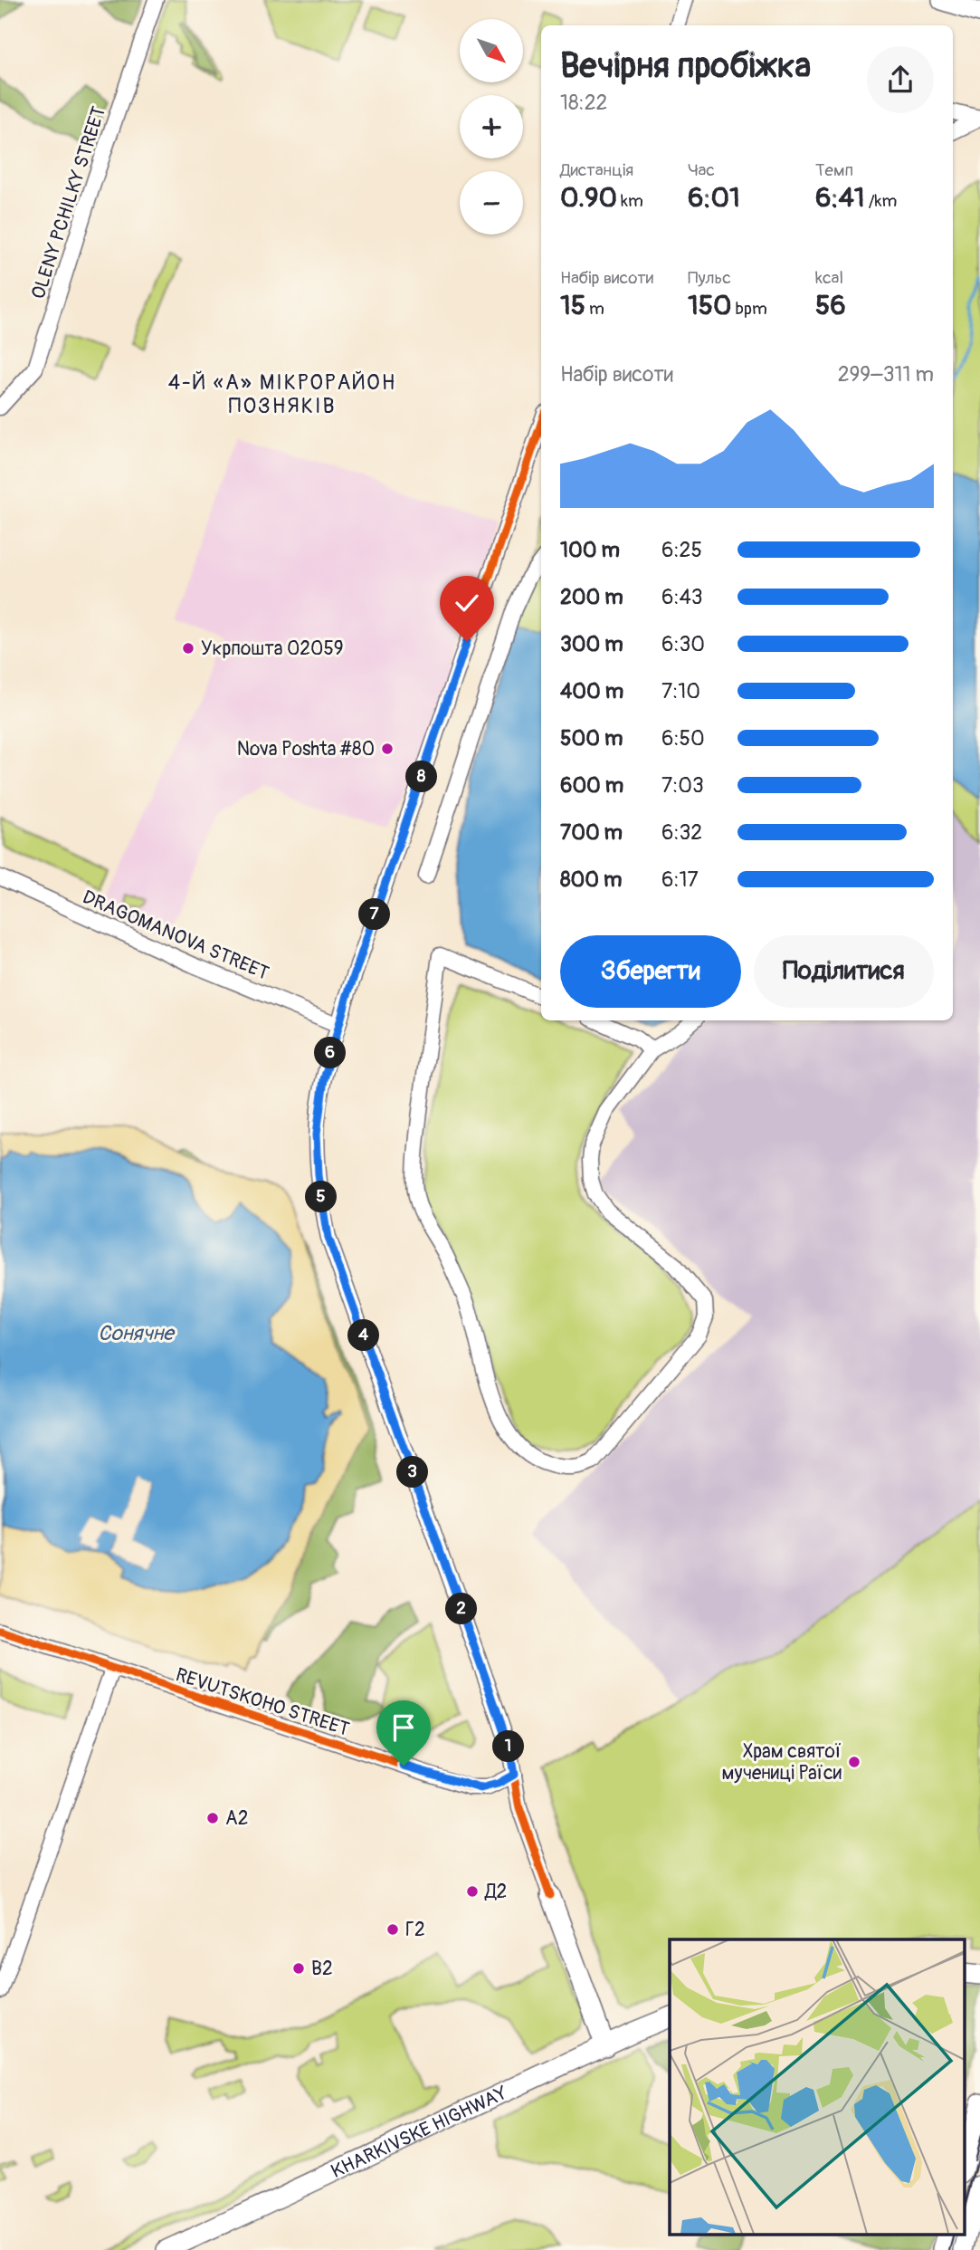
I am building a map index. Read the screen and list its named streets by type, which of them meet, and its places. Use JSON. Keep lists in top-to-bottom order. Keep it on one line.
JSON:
{"streets":{"main road":["KHARKIVSKE HIGHWAY"],"street":["OLENY PCHILKY STREET","DRAGOMANOVA STREET","REVUTSKOHO STREET"]},"districts":["4-Й «А» МІКРОРАЙОН ПОЗНЯКІВ"],"water":["Сонячне"],"places":["Укрпошта 02059","Nova Poshta #80","Храм святої мучениці Раїси","А2","Д2","Г2","В2"],"north":"bottom right","page":{"map_buttons":["+","−"],"heading":["Вечірня пробіжка","18:22"],"stats":[["Дистанція","0.90 km"],["Час","6:01"],["Темп","6:41 /km"],["Набір висоти","15 m"],["Пульс","150 bpm"],["kcal","56"]],"chart":["Набір висоти","299–311 m"],"list":[{"name":"100 m","note":"6:25"},{"name":"200 m","note":"6:43"},{"name":"300 m","note":"6:30"},{"name":"400 m","note":"7:10"},{"name":"500 m","note":"6:50"},{"name":"600 m","note":"7:03"},{"name":"700 m","note":"6:32"},{"name":"800 m","note":"6:17"}],"pins":["8","7","6","5","4","3","2","1"],"buttons":["Зберегти","Поділитися"]}}
